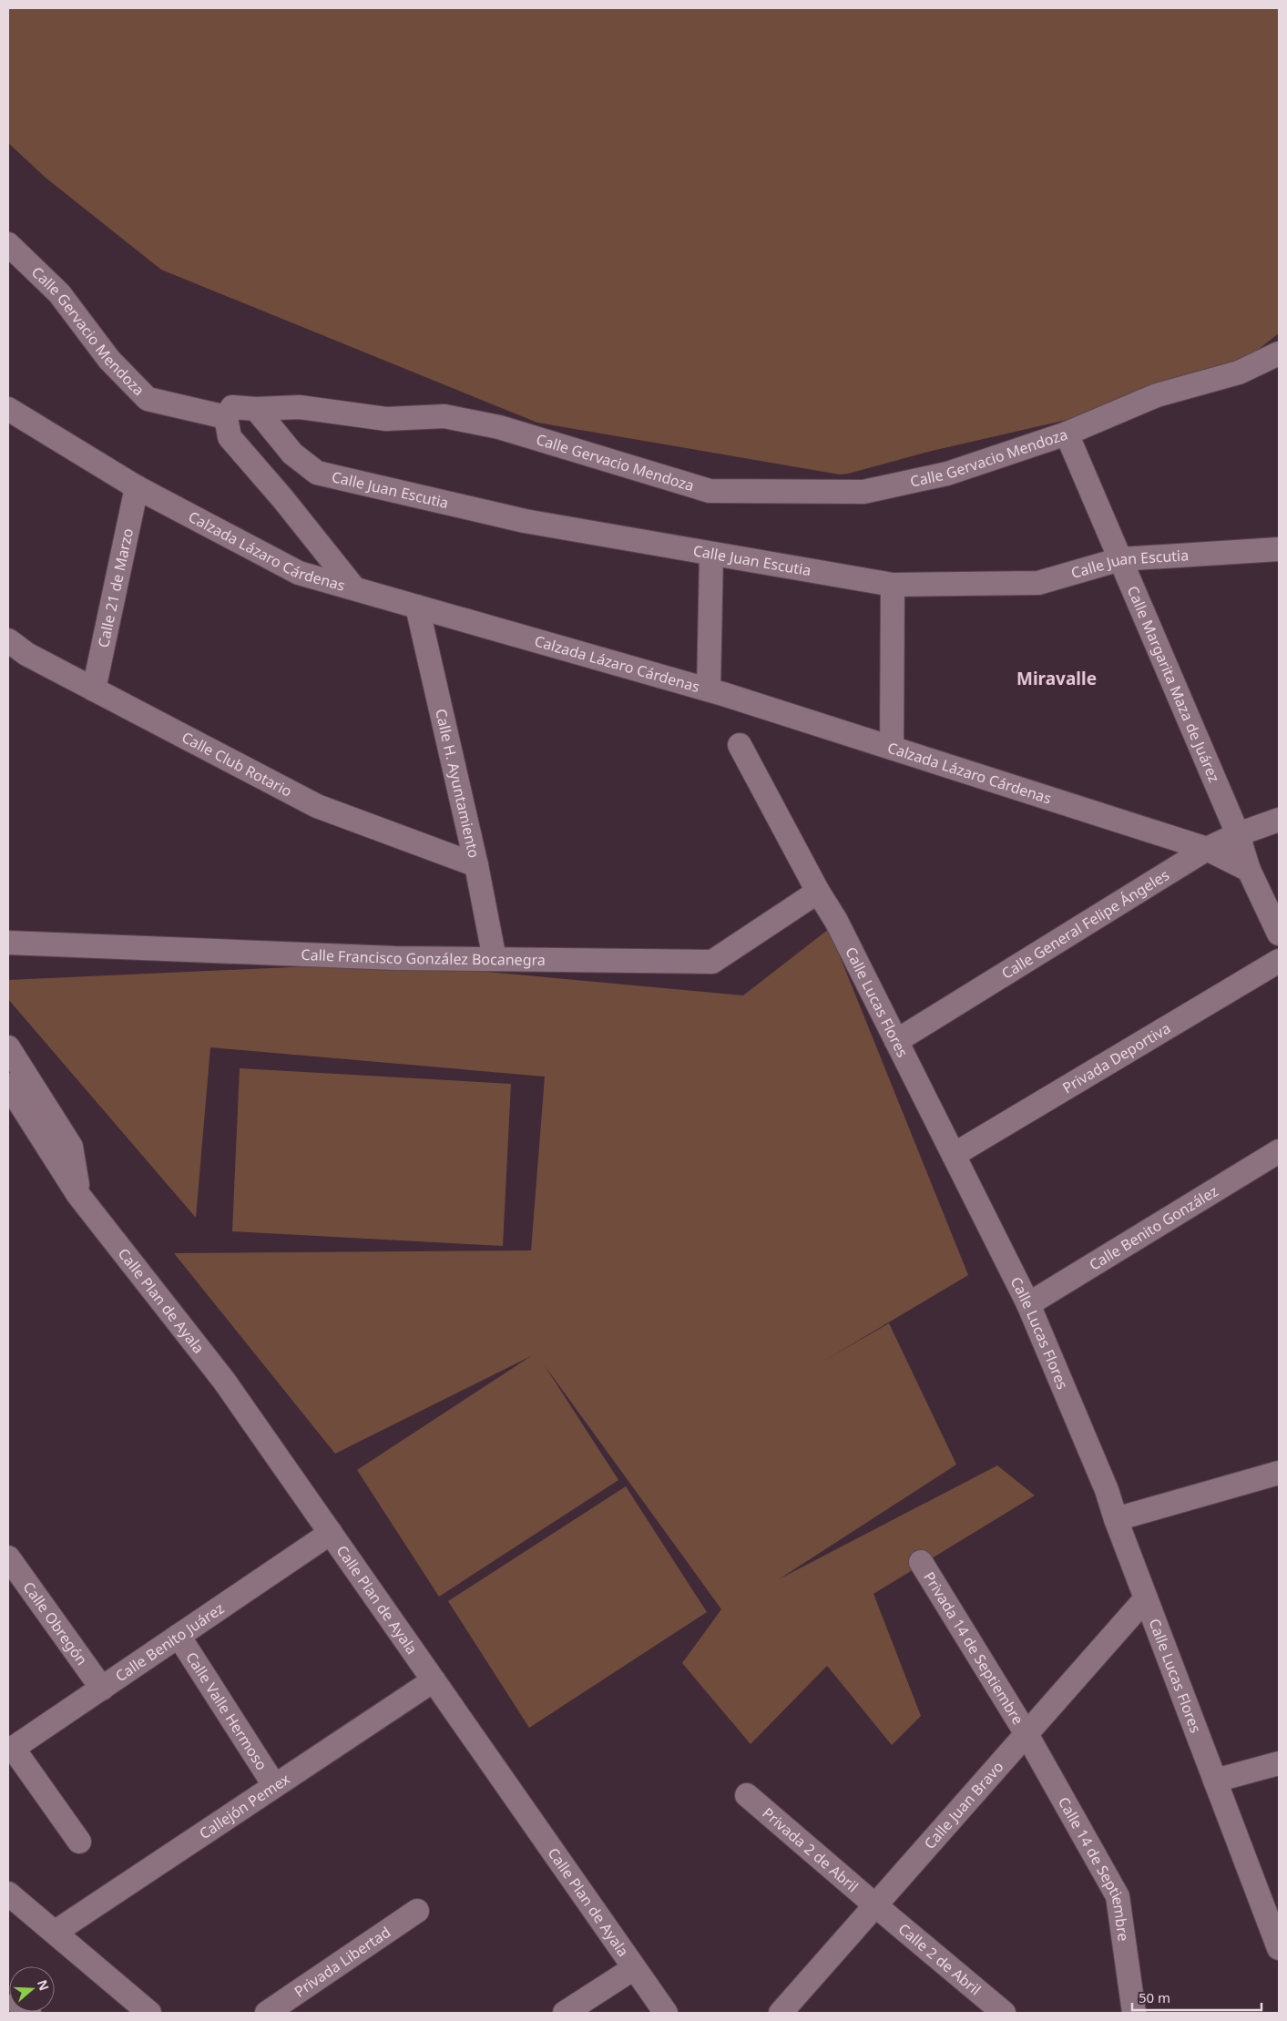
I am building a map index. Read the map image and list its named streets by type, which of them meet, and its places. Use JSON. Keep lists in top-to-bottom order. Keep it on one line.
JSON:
{"streets":{"street":["Calle Gervacio Mendoza","Calle Juan Escutia","Calzada Lázaro Cárdenas","Calle 21 de Marzo","Calle Margarita Maza de Juárez","Calle Club Rotario","Calle H. Ayuntamiento","Calle General Felipe Ángeles","Calle Francisco González Bocanegra","Calle Lucas Flores","Privada Deportiva","Calle Benito González","Calle Plan de Ayala","Calle Obregón","Calle Benito Juárez","Privada 14 de Septiembre","Calle Valle Hermoso","Callejón Pemex","Calle Juan Bravo","Privada 2 de Abril","Calle 14 de Septiembre","Calle 2 de Abril","Privada Libertad"]},"crossings":[["Calle Gervacio Mendoza","Calle Juan Escutia"],["Calle Gervacio Mendoza","Calle Margarita Maza de Juárez"],["Calle Juan Escutia","Calle Margarita Maza de Juárez"],["Calzada Lázaro Cárdenas","Calle 21 de Marzo"],["Calzada Lázaro Cárdenas","Calle Margarita Maza de Juárez"],["Calzada Lázaro Cárdenas","Calle H. Ayuntamiento"],["Calzada Lázaro Cárdenas","Calle General Felipe Ángeles"],["Calle 21 de Marzo","Calle Club Rotario"],["Calle Margarita Maza de Juárez","Calle General Felipe Ángeles"],["Calle Club Rotario","Calle H. Ayuntamiento"],["Calle H. Ayuntamiento","Calle Francisco González Bocanegra"],["Calle General Felipe Ángeles","Calle Lucas Flores"],["Calle Francisco González Bocanegra","Calle Lucas Flores"],["Calle Lucas Flores","Privada Deportiva"],["Calle Lucas Flores","Calle Benito González"],["Calle Lucas Flores","Calle Juan Bravo"],["Calle Plan de Ayala","Calle Benito Juárez"],["Calle Plan de Ayala","Callejón Pemex"],["Calle Obregón","Calle Benito Juárez"],["Calle Benito Juárez","Calle Valle Hermoso"],["Privada 14 de Septiembre","Calle Juan Bravo"],["Privada 14 de Septiembre","Calle 14 de Septiembre"],["Calle Valle Hermoso","Callejón Pemex"],["Calle Juan Bravo","Privada 2 de Abril"],["Calle Juan Bravo","Calle 14 de Septiembre"],["Calle Juan Bravo","Calle 2 de Abril"],["Privada 2 de Abril","Calle 2 de Abril"]],"districts":["Miravalle"],"scale_bar":"50 m","north":"right"}
